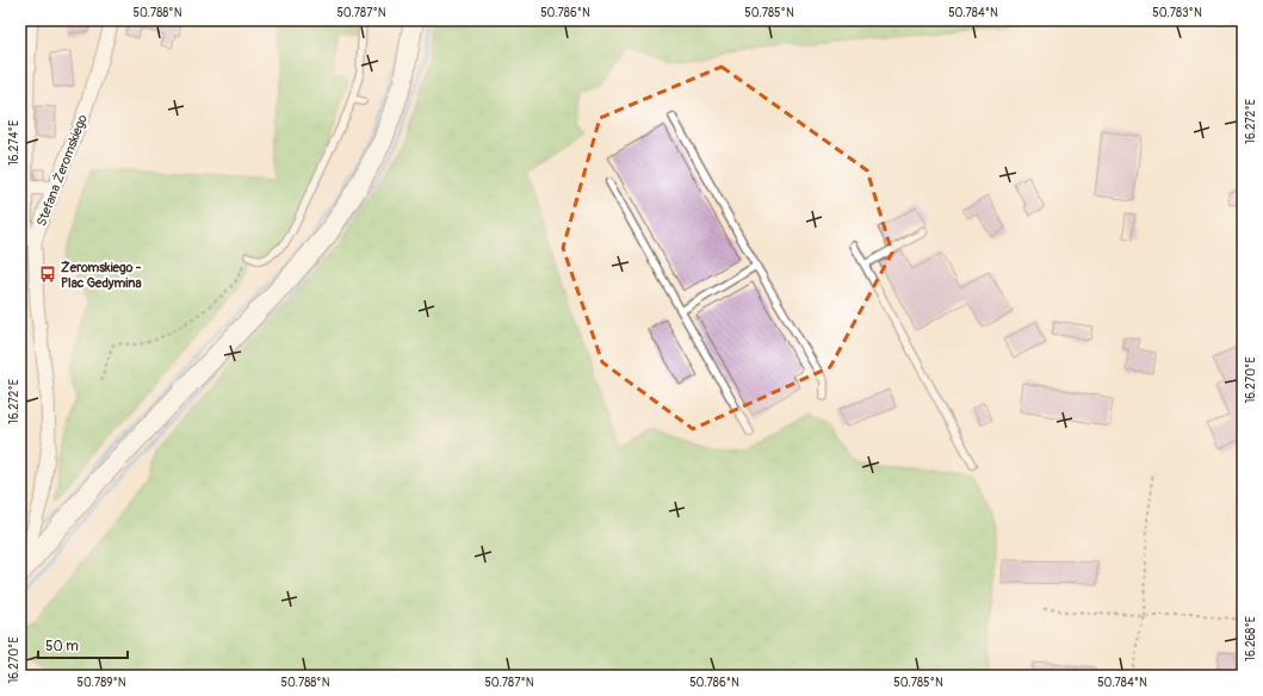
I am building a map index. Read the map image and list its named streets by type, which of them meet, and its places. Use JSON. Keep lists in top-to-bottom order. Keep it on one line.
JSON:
{"streets":{"street":["Stefana Żeromskiego"]},"places":{"bus stop":["Żeromskiego - Plac Gedymina"]},"scale_bar":"50 m","coordinates":["50.788°N","50.787°N","50.786°N","50.785°N","50.784°N","50.783°N","16.272°E","16.274°E","16.270°E","16.268°E","50.789°N"]}
